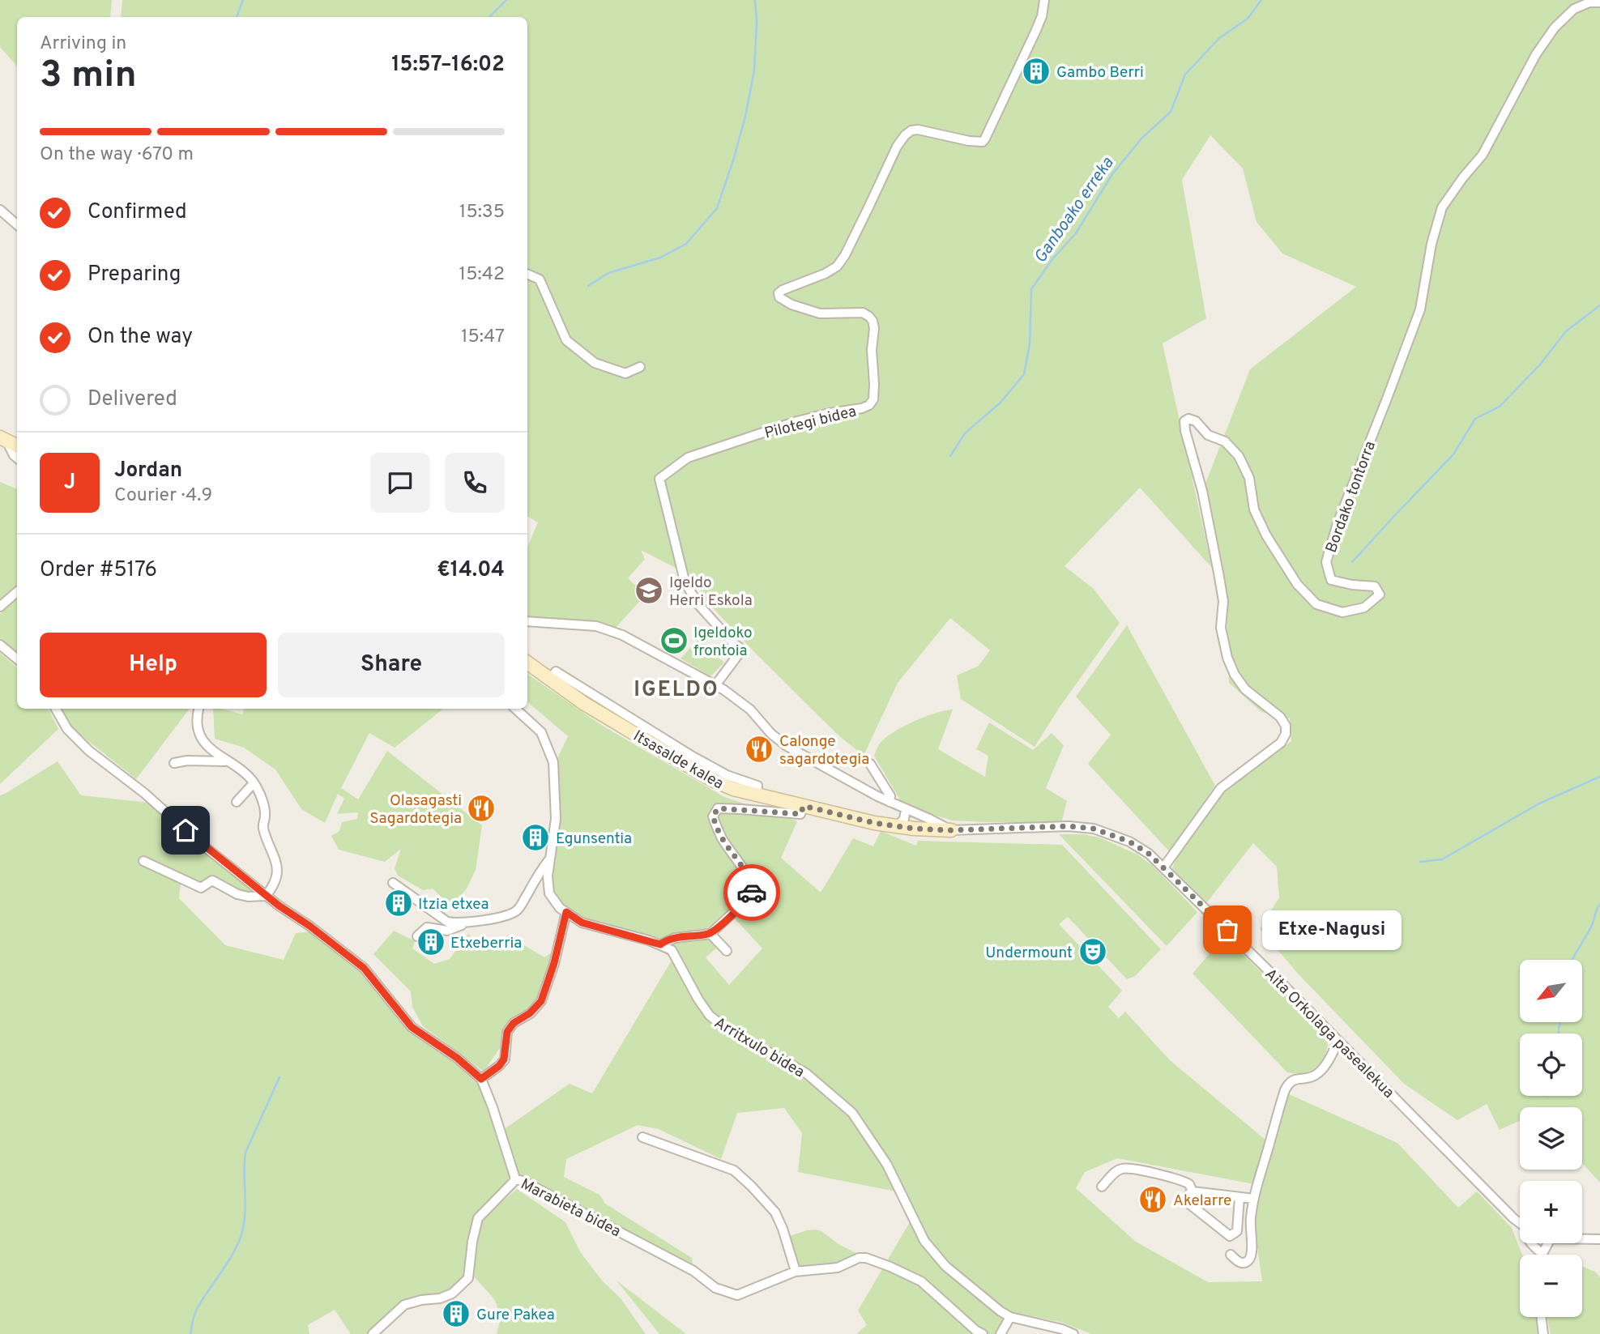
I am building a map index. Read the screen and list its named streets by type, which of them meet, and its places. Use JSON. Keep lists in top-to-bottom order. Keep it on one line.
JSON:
{"streets":{"street":["Pilotegi bidea","Bordako tontorra","Itsasalde kalea","Aita Orkolaga pasealekua","Arritxulo bidea","Marabieta bidea"]},"crossings":[["Pilotegi bidea","Aita Orkolaga pasealekua"],["Bordako tontorra","Aita Orkolaga pasealekua"],["Itsasalde kalea","Aita Orkolaga pasealekua"]],"districts":["IGELDO"],"water":["Ganboako erreka"],"places":{"building":["Gambo Berri","Egunsentia","Itzia etxea","Etxeberria","Gure Pakea"],"school or university":["Igeldo Herri Eskola"],"sports":["Igeldoko frontoia"],"restaurant":["Calonge sagardotegia","Olasagasti Sagardotegia","Akelarre"],"other":["Etxe-Nagusi"],"theatre":["Undermount"]},"north":"bottom left","page":{"heading":["3 min","Arriving in","15:57–16:02"],"panel":["Jordan","Courier · 4.9","Order #5176","€14.04"],"bar":"On the way · 670 m","list":[["Confirmed","15:35"],["Preparing","15:42"],["On the way","15:47"],"Delivered"],"round":"J","buttons":["Help","Share"],"bubble":"Etxe-Nagusi","map_buttons":["+","−"]}}
